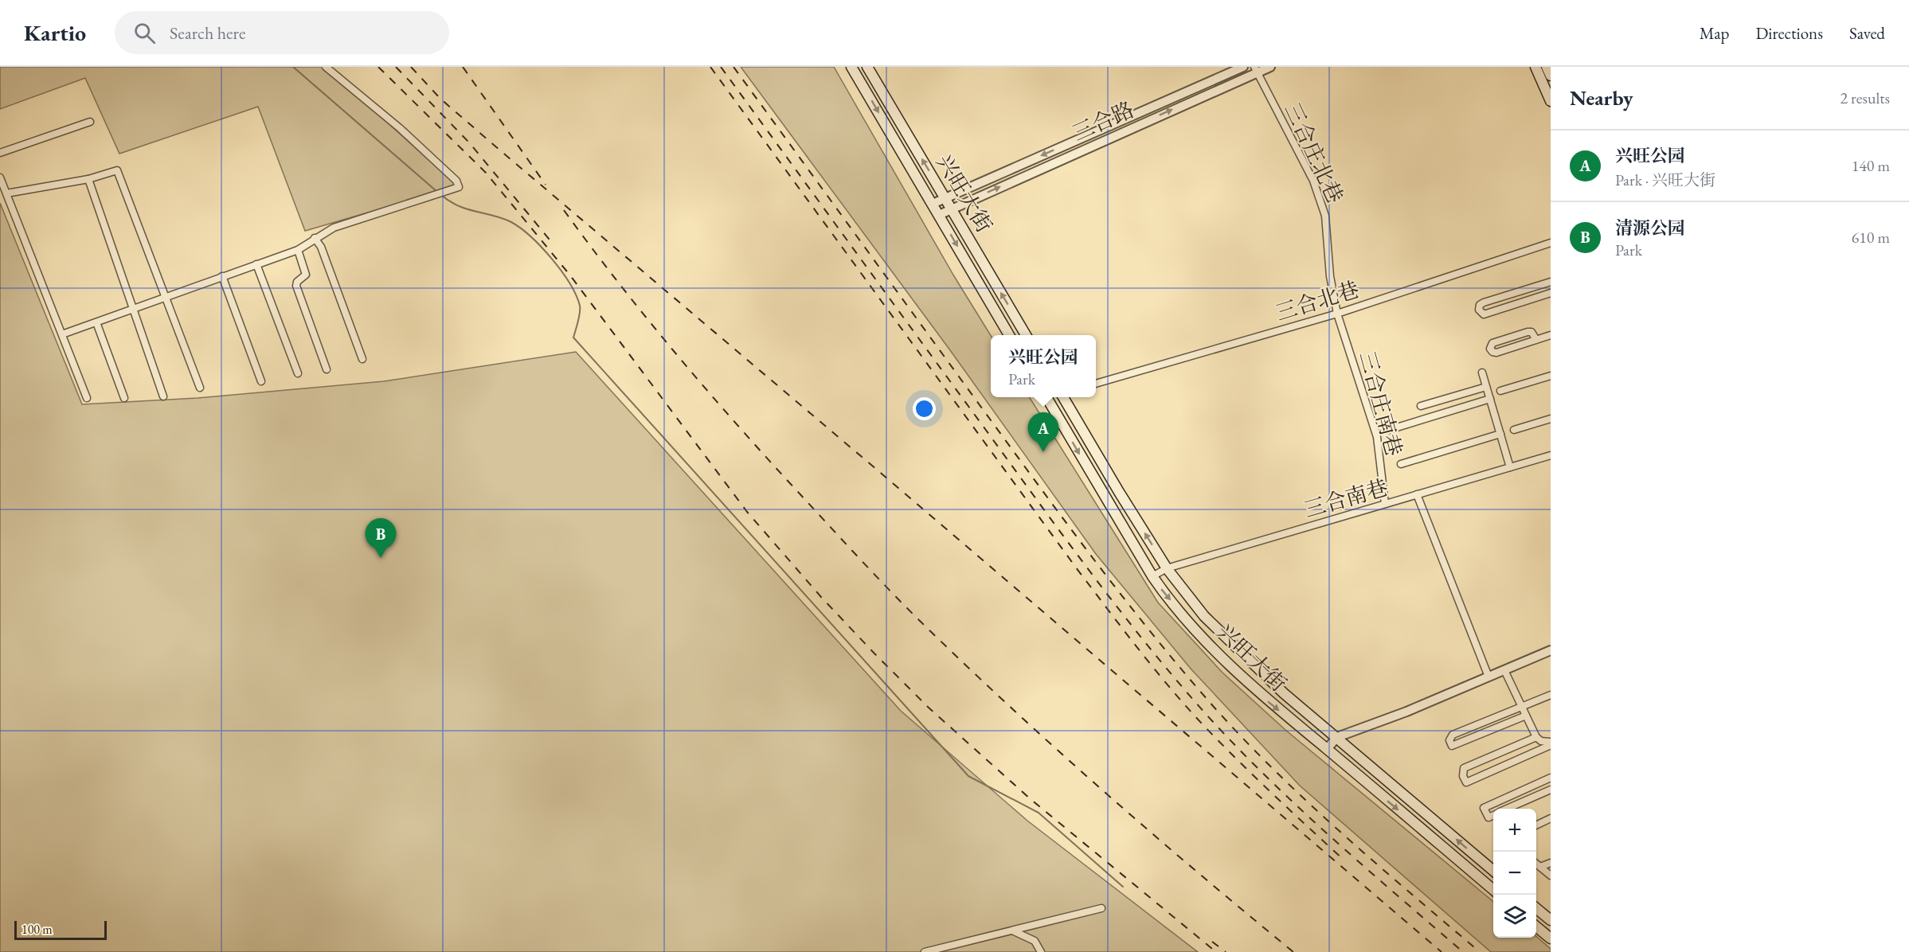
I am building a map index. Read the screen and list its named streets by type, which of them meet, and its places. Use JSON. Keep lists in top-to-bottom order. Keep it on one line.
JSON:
{"streets":{"main road":["兴旺大街"],"street":["三合路","三合庄北巷","三合北巷","三合庄南巷","三合南巷"]},"crossings":[["三合路","三合庄北巷"],["三合路","兴旺大街"],["三合庄北巷","三合北巷"],["三合庄北巷","三合庄南巷"],["兴旺大街","三合南巷"],["三合北巷","三合庄南巷"],["三合庄南巷","三合南巷"]],"scale_bar":"100 m","page":{"header":"Kartio","search":"Search here","nav":["Map","Directions","Saved"],"heading":["Nearby","2 results"],"list":[{"mark":"A","name":"兴旺公园","note":"Park · 兴旺大街","value":"140 m"},{"mark":"B","name":"清源公园","note":"Park","value":"610 m"}],"popup":["兴旺公园","Park"],"pins":["A","B"],"map_buttons":["+","−"],"scale":"100 m"}}
